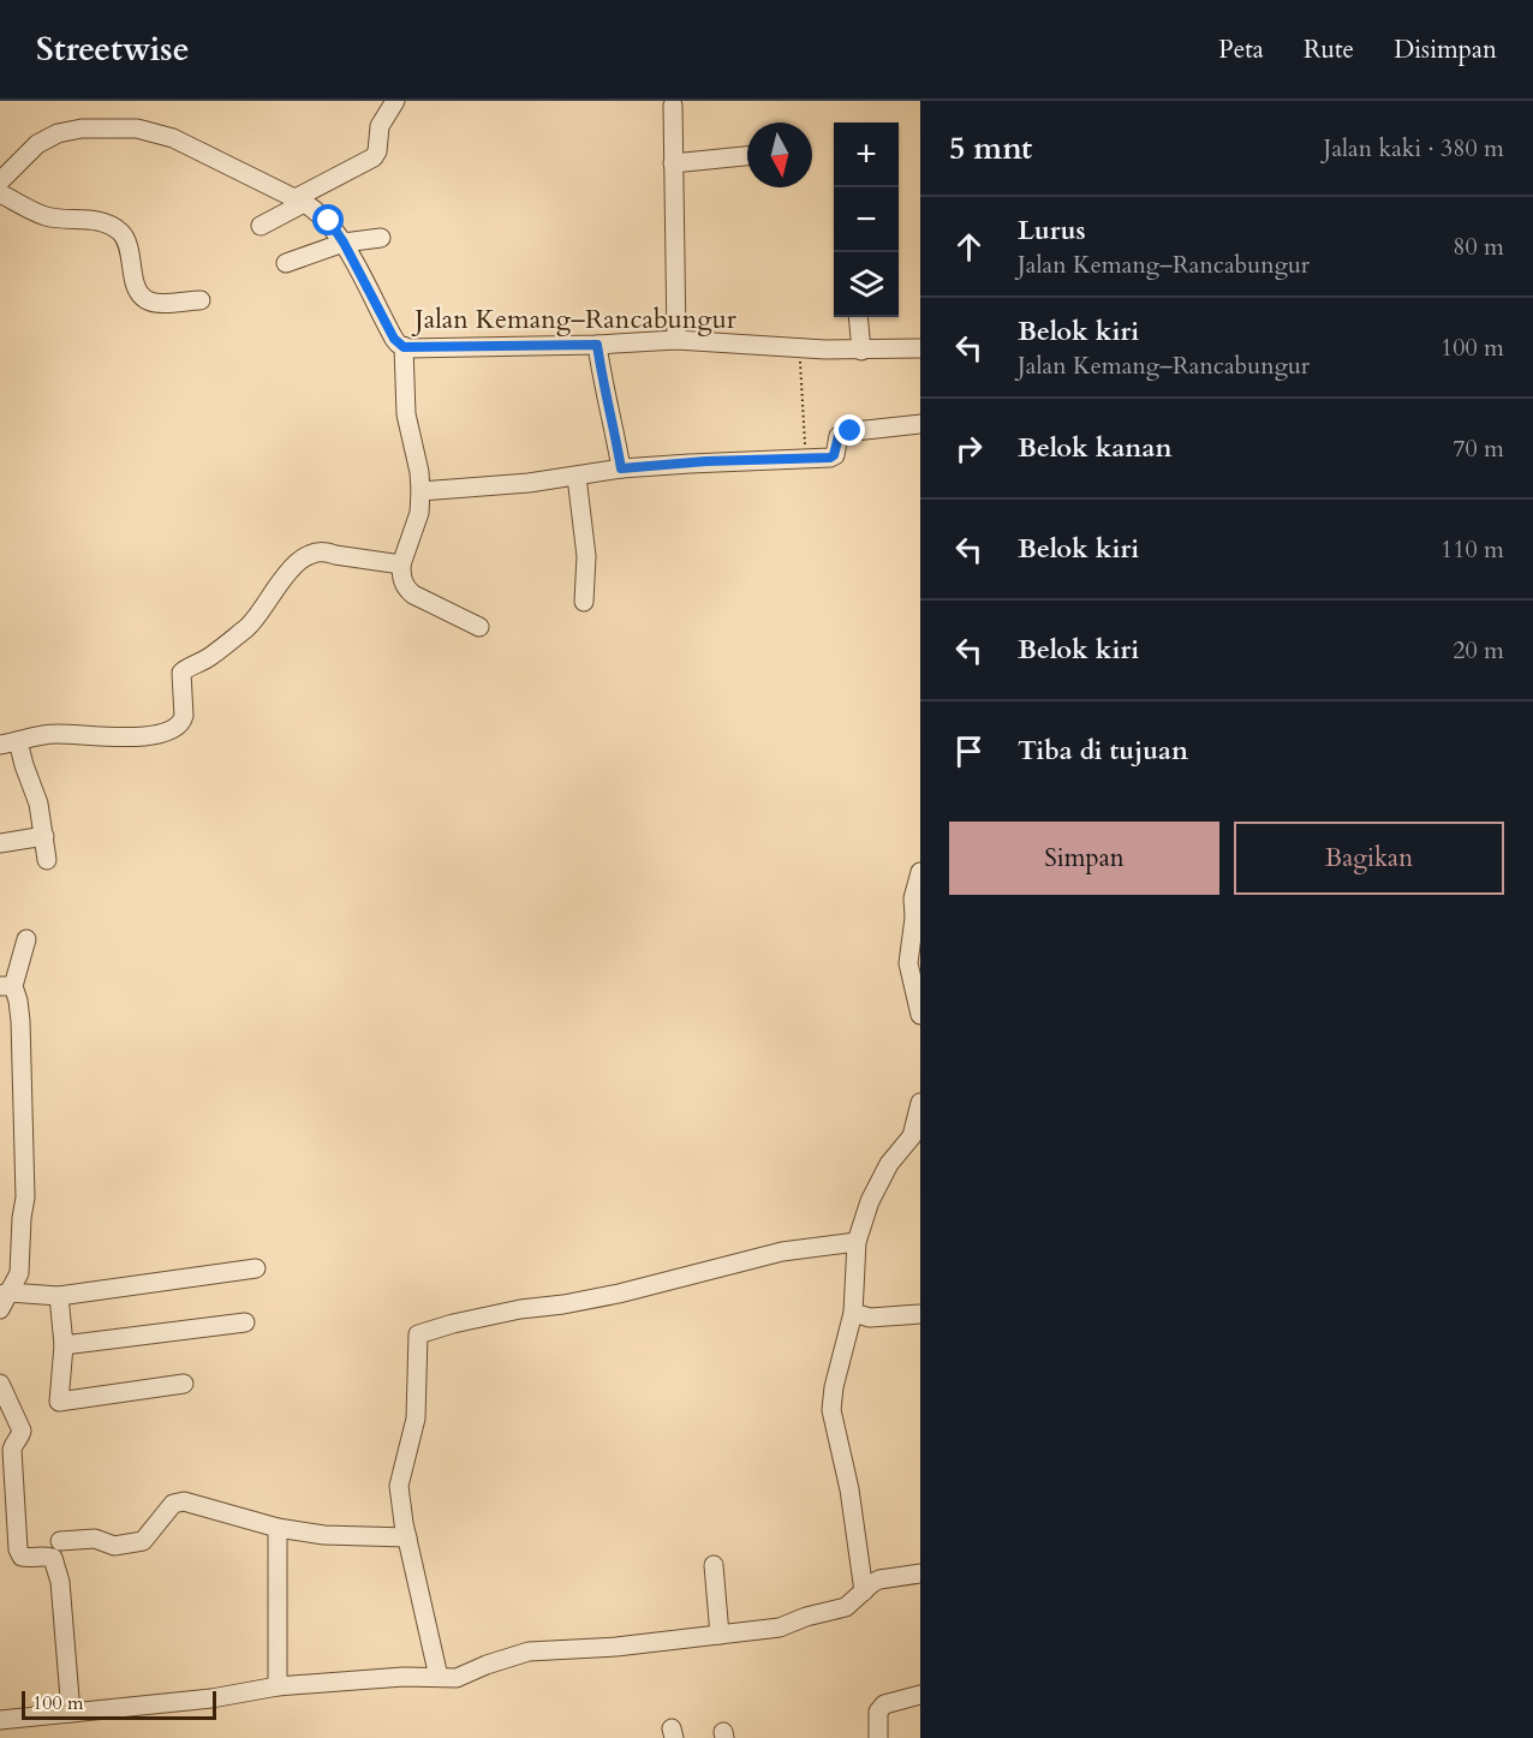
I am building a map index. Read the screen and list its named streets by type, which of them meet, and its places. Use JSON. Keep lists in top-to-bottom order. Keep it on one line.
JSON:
{"streets":{"street":["Jalan Kemang–Rancabungur"]},"scale_bar":"100 m","north":"bottom","page":{"header":"Streetwise","nav":["Peta","Rute","Disimpan"],"heading":["5 mnt","Jalan kaki · 380 m"],"map_buttons":["+","−"],"list":[["Lurus","Jalan Kemang–Rancabungur","80 m"],["Belok kiri","Jalan Kemang–Rancabungur","100 m"],["Belok kanan","70 m"],["Belok kiri","110 m"],["Belok kiri","20 m"],"Tiba di tujuan"],"buttons":["Simpan","Bagikan"],"scale":"100 m"}}
